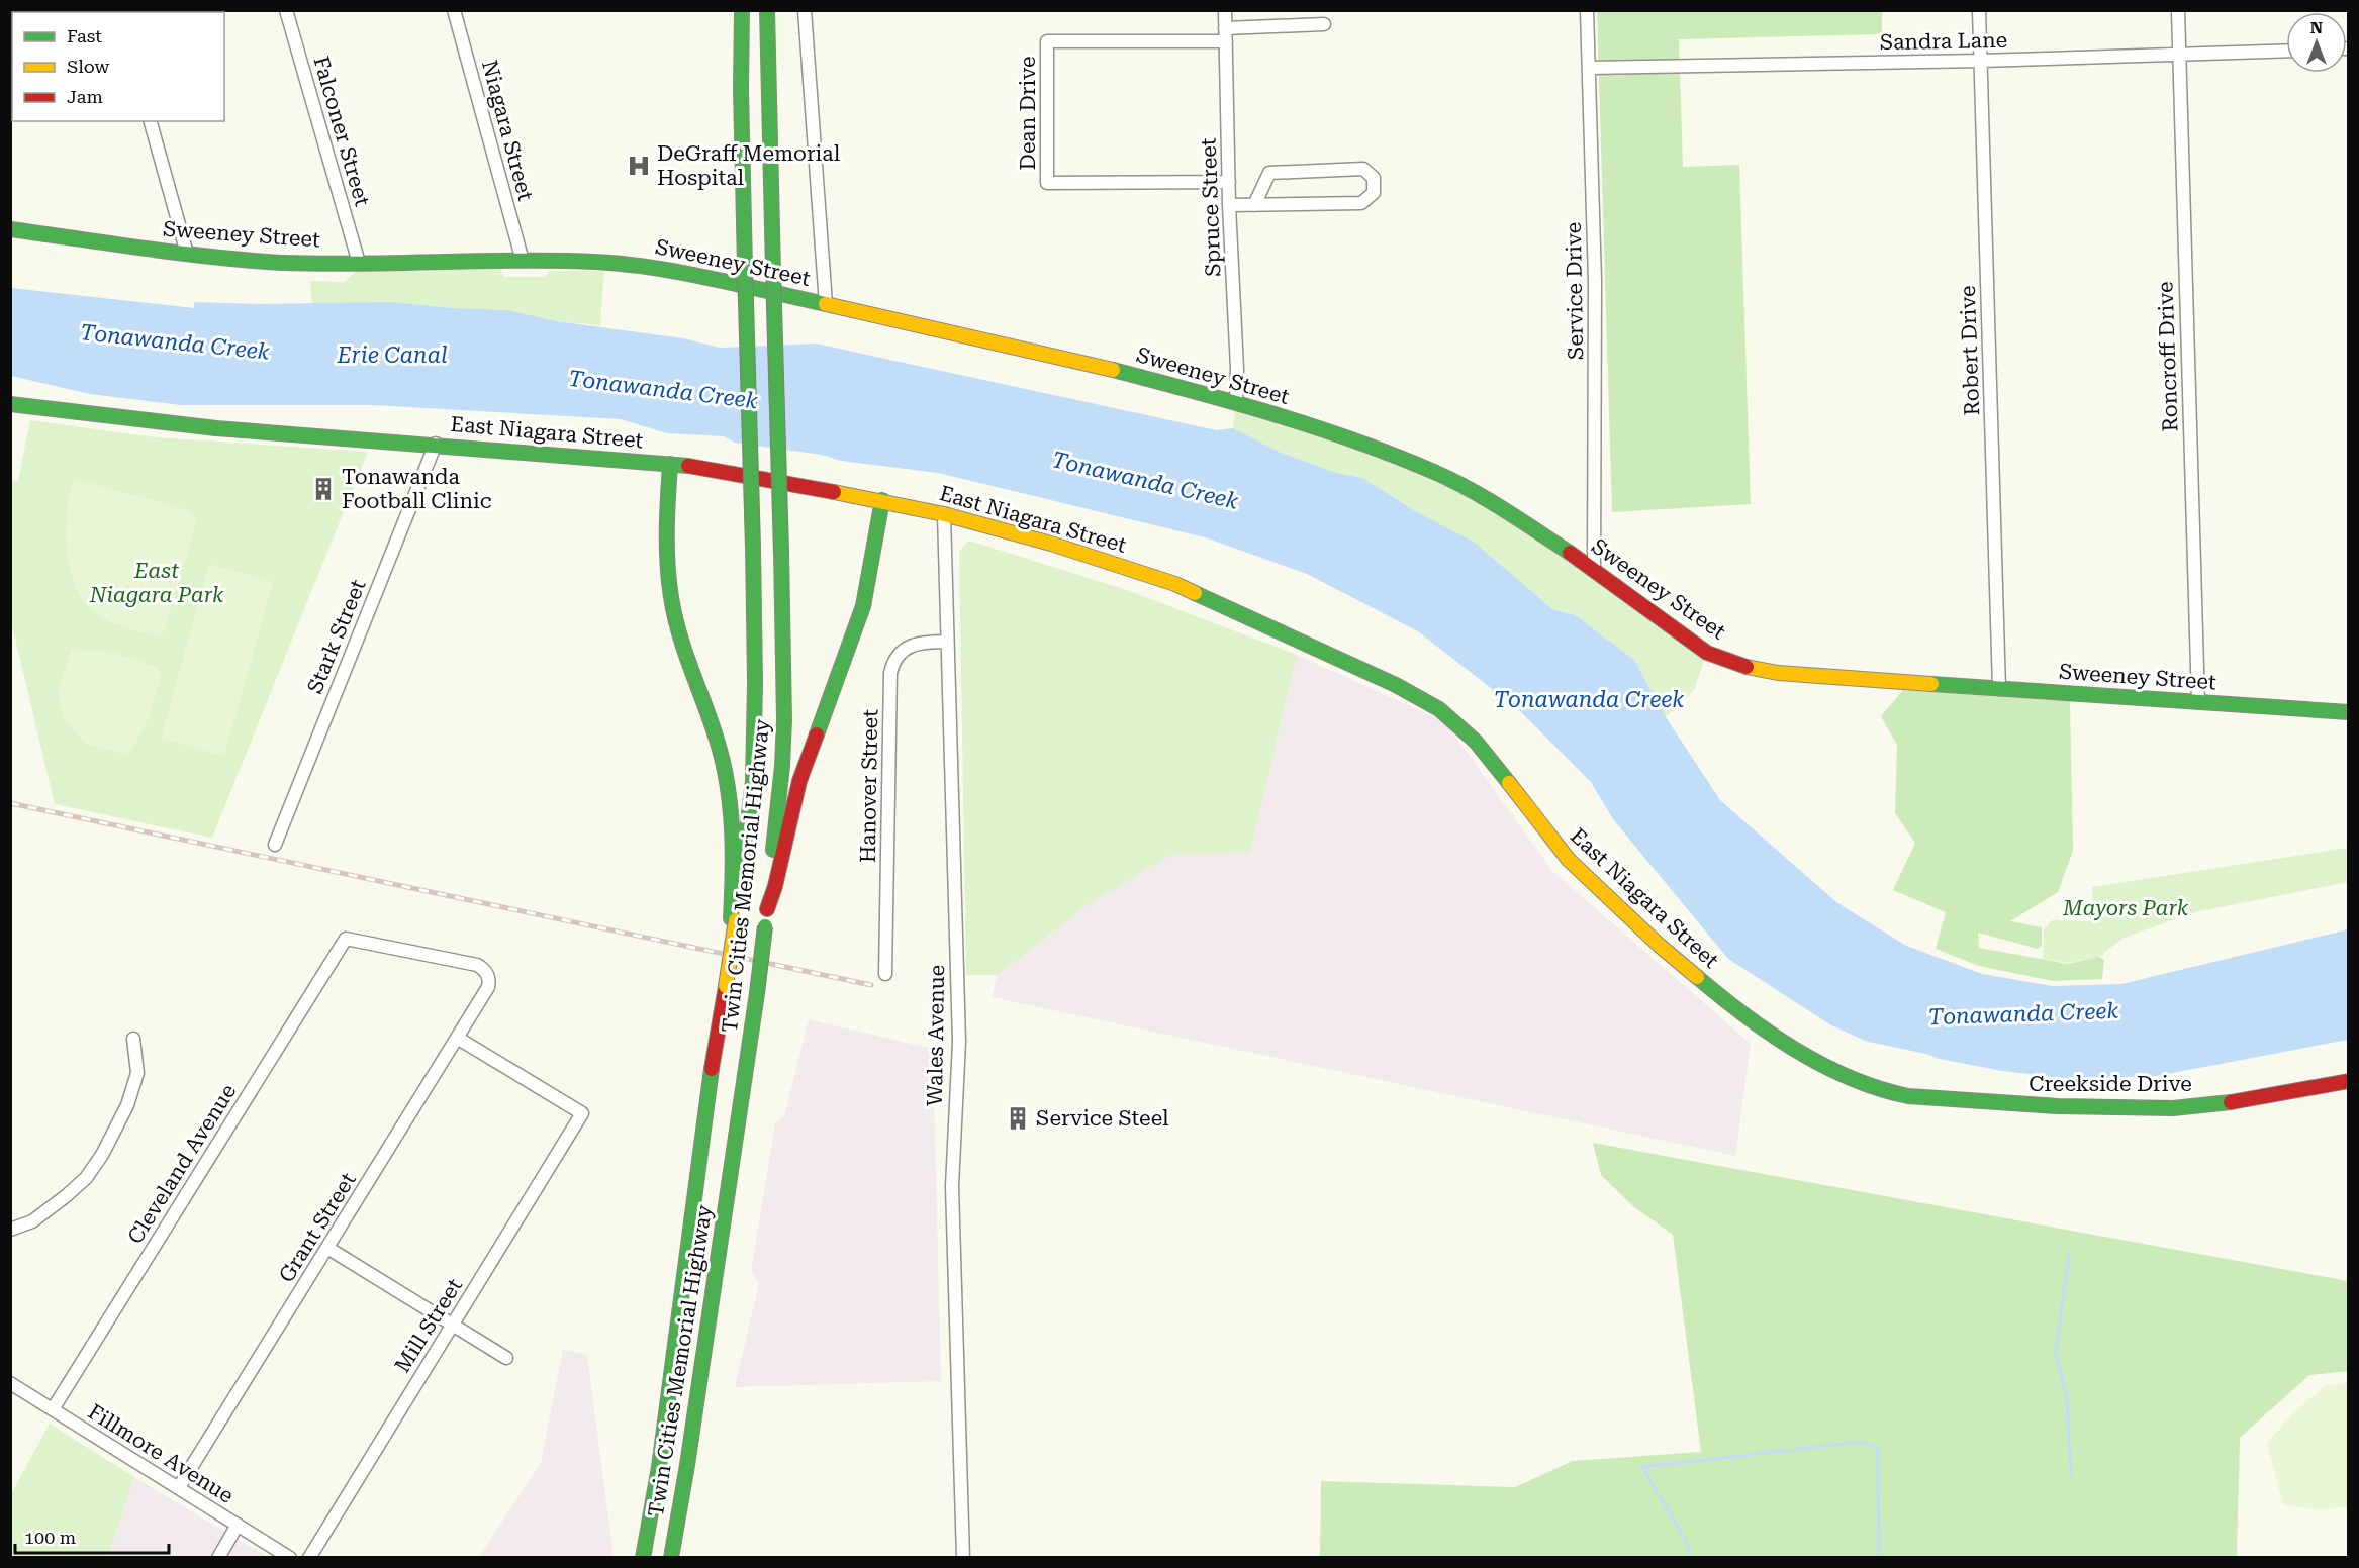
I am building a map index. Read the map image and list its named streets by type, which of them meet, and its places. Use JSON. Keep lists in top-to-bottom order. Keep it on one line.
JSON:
{"streets":{"street":["Sandra Lane","Dean Drive","Niagara Street","Falconer Street","Spruce Street","Sweeney Street","Service Drive","Robert Drive","Roncroff Drive","East Niagara Street","Stark Street","Hanover Street","Twin Cities Memorial Highway","Wales Avenue","Creekside Drive","Cleveland Avenue","Grant Street","Mill Street","Fillmore Avenue"]},"crossings":[["Sandra Lane","Service Drive"],["Sandra Lane","Robert Drive"],["Sandra Lane","Roncroff Drive"],["Dean Drive","Spruce Street"],["Niagara Street","Sweeney Street"],["Falconer Street","Sweeney Street"],["Spruce Street","Sweeney Street"],["Sweeney Street","Service Drive"],["Sweeney Street","Robert Drive"],["Sweeney Street","Roncroff Drive"],["East Niagara Street","Stark Street"],["East Niagara Street","Wales Avenue"],["East Niagara Street","Creekside Drive"],["Hanover Street","Wales Avenue"],["Cleveland Avenue","Grant Street"],["Cleveland Avenue","Fillmore Avenue"],["Grant Street","Mill Street"],["Grant Street","Fillmore Avenue"]],"water":["Tonawanda Creek","Erie Canal"],"parks":["East Niagara Park","Mayors Park"],"places":{"hospital":["DeGraff Memorial Hospital"],"building":["Tonawanda Football Clinic","Service Steel"]},"legend":["Fast","Slow","Jam"],"scale_bar":"100 m","north":"top"}
